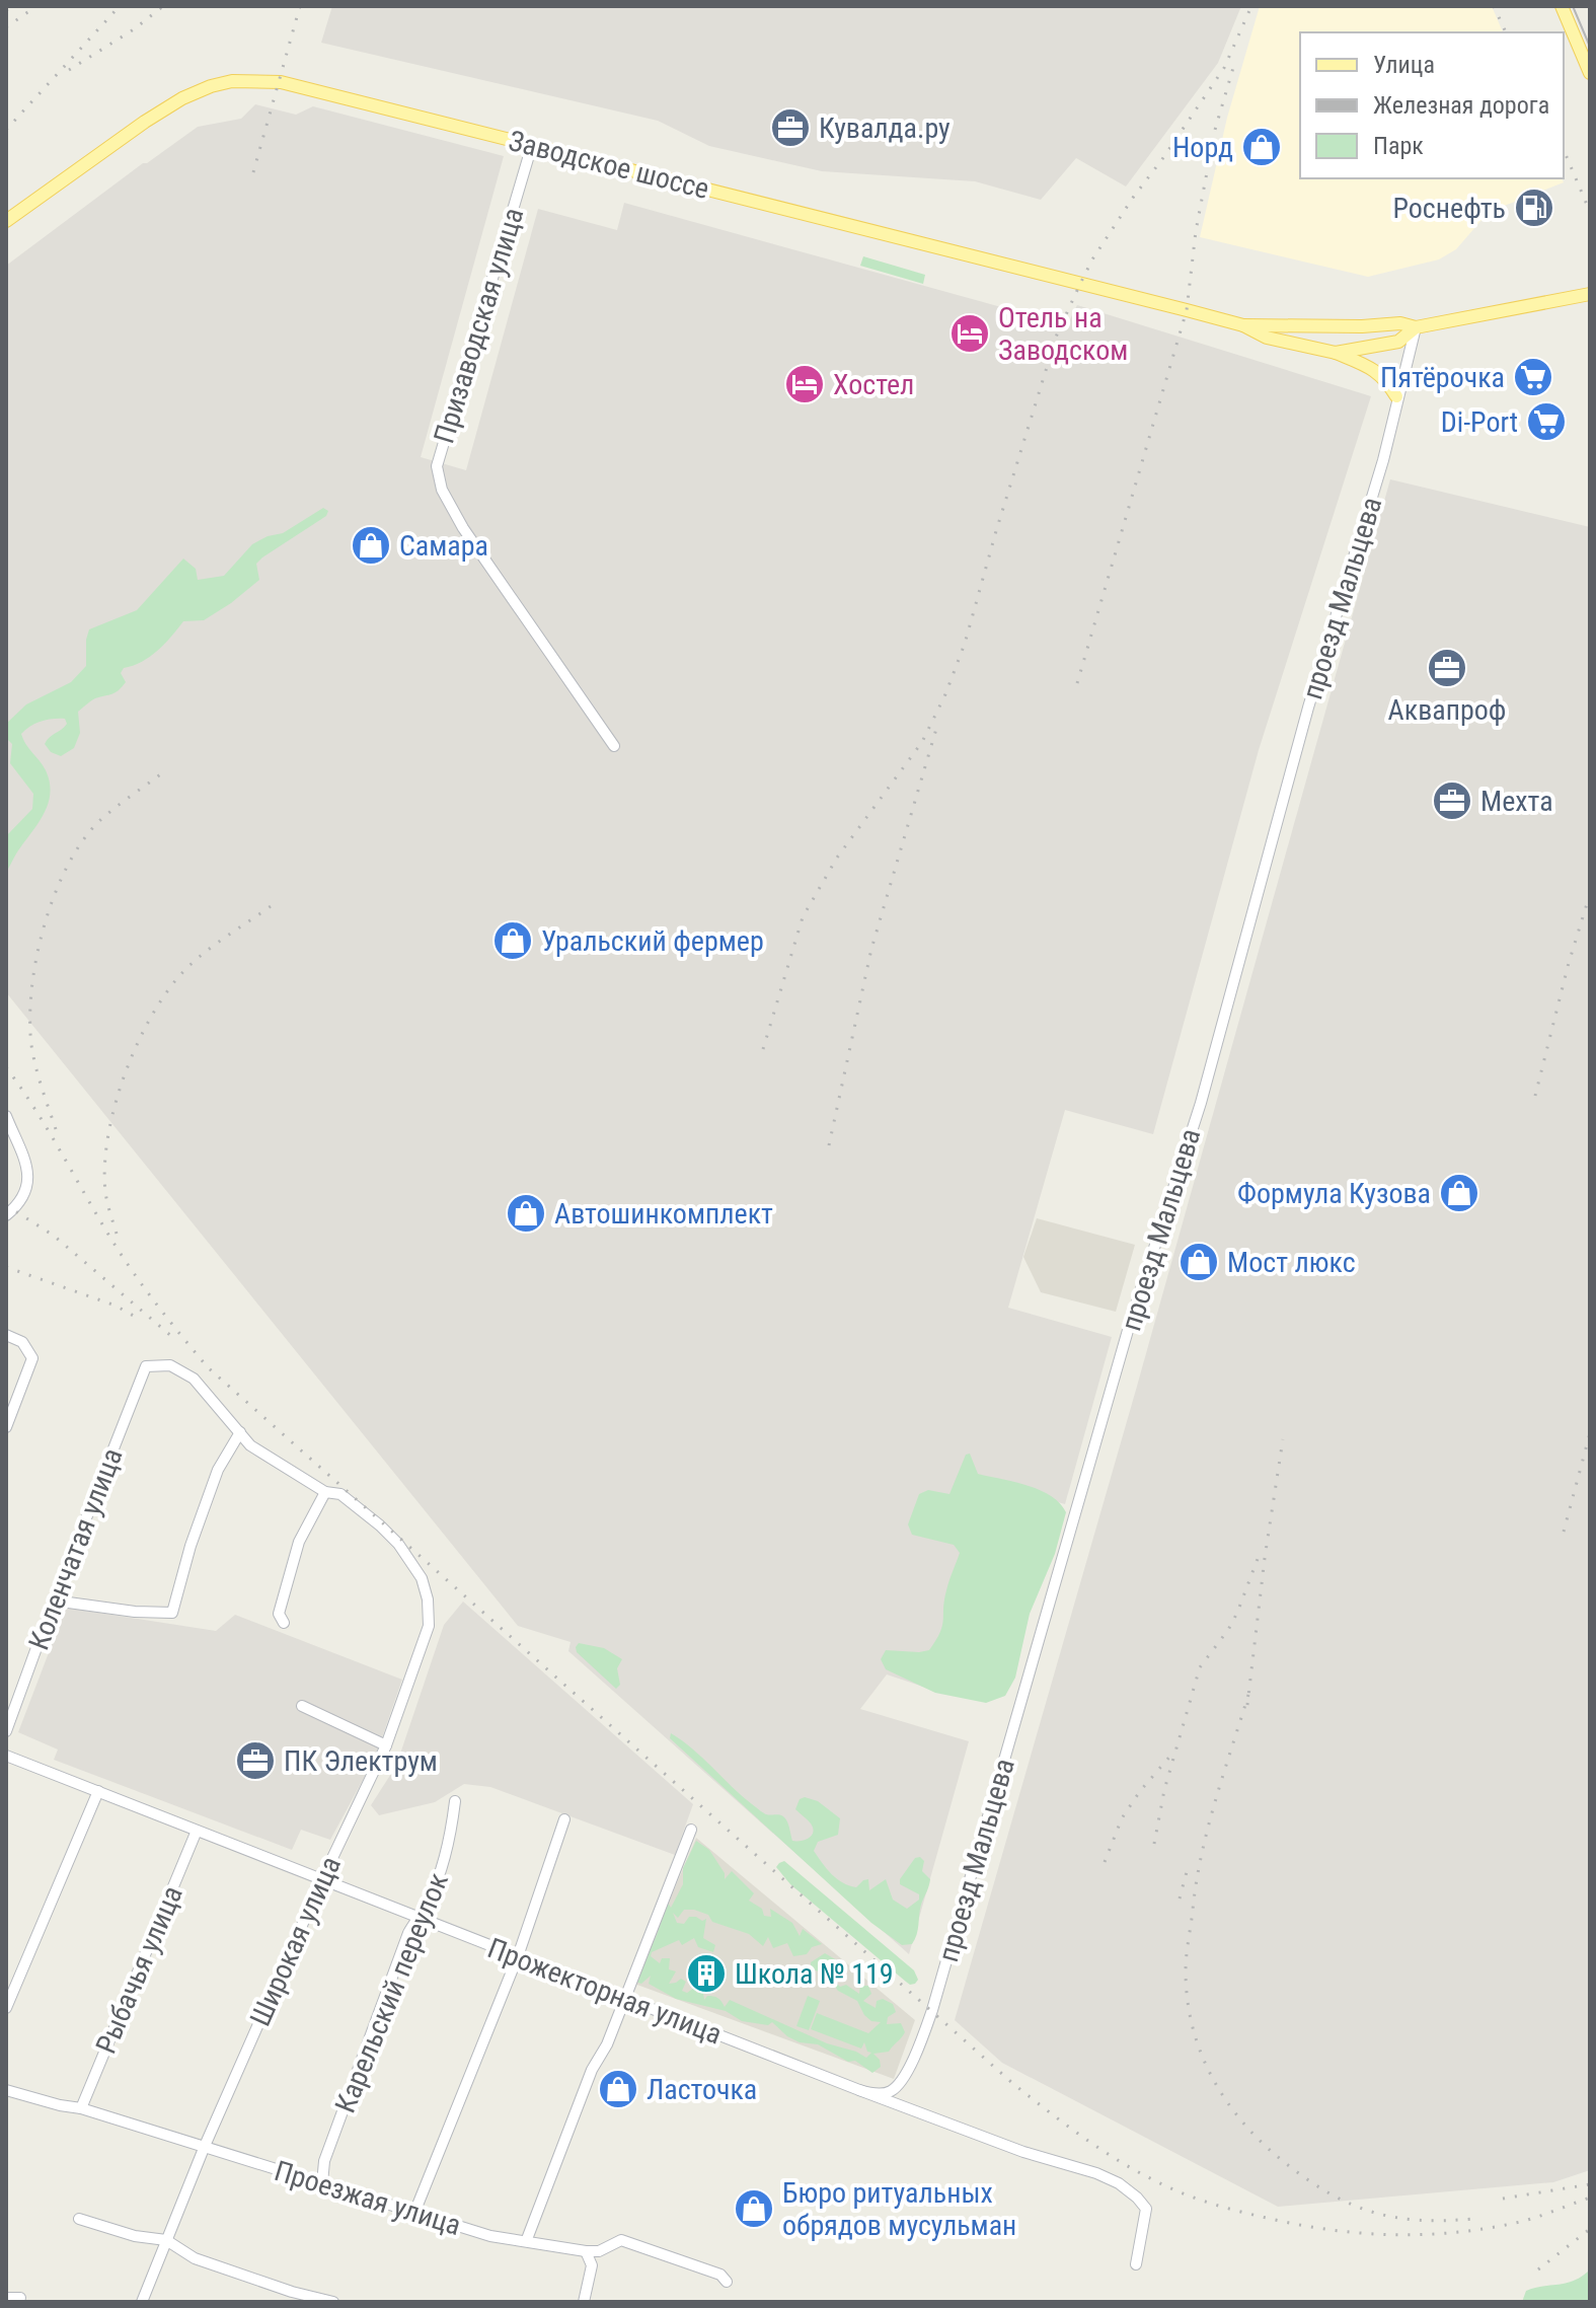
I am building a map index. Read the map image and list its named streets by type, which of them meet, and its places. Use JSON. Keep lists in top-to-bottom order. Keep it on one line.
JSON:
{"streets":{"main road":["Заводское шоссе"],"street":["Призаводская улица","проезд Мальцева","Коленчатая улица","Широкая улица","Рыбачья улица","Прожекторная улица","Карельский переулок","Проезжая улица"]},"crossings":[["Заводское шоссе","Призаводская улица"],["Заводское шоссе","проезд Мальцева"],["проезд Мальцева","Прожекторная улица"],["Широкая улица","Прожекторная улица"],["Широкая улица","Проезжая улица"],["Рыбачья улица","Прожекторная улица"],["Рыбачья улица","Проезжая улица"],["Прожекторная улица","Карельский переулок"],["Карельский переулок","Проезжая улица"]],"places":{"office":["Кувалда.ру","Аквапроф","Мехта","ПК Электрум"],"shop":["Норд","Самара","Уральский фермер","Формула Кузова","Автошинкомплект","Мост люкс","Ласточка","Бюро ритуальных обрядов мусульман"],"fuel station":["Роснефть"],"hotel":["Отель на Заводском","Хостел"],"supermarket":["Пятёрочка","Di-Port"],"building":["Школа № 119"]},"legend":["Улица","Железная дорога","Парк"]}
